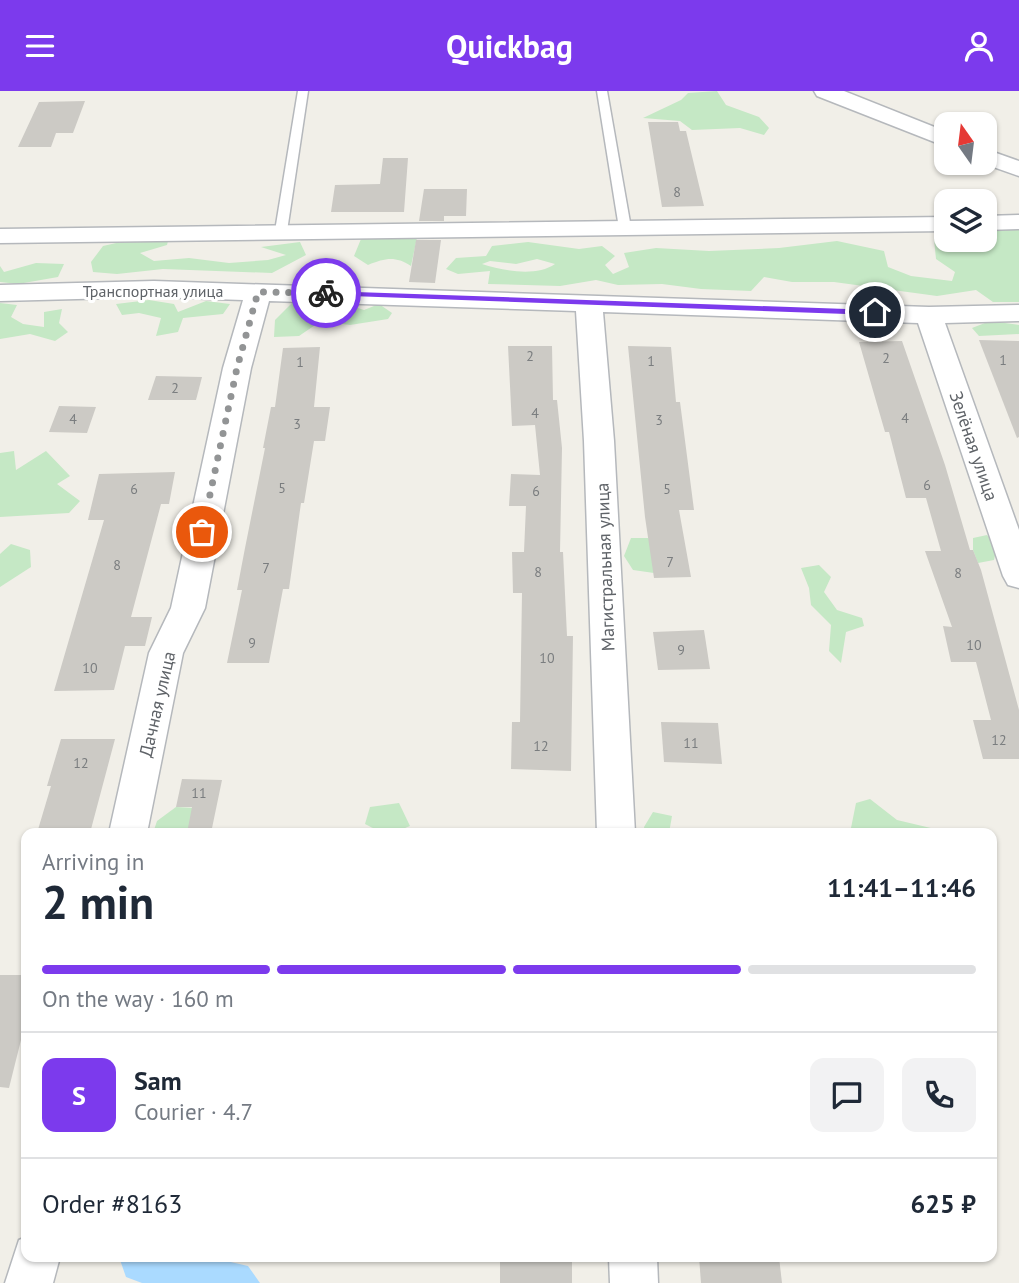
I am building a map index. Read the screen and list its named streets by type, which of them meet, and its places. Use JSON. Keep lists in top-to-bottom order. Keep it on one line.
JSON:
{"streets":{"street":["Транспортная улица","Зелёная улица","Магистральная улица","Дачная улица"]},"crossings":[["Транспортная улица","Зелёная улица"],["Транспортная улица","Магистральная улица"],["Транспортная улица","Дачная улица"]],"house_numbers":["8","2","2","1","1","1","2","4","4","4","3","3","6","5","6","5","6","7","8","7","8","8","9","10","9","10","10","12","11","12","12","11"],"north":"top","page":{"header":"Quickbag","heading":["2 min","Arriving in","11:41–11:46"],"panel":["Sam","Courier · 4.7","Order #8163","625 ₽"],"bar":"On the way · 160 m","round":"S"}}
